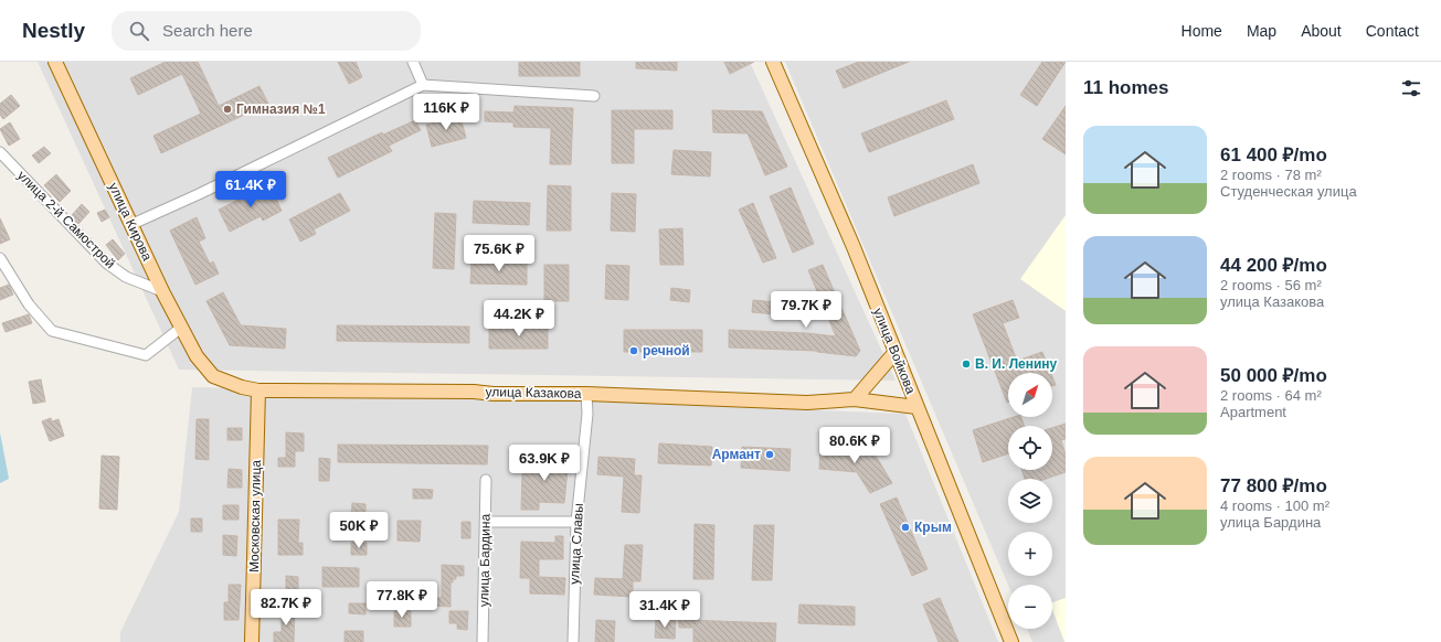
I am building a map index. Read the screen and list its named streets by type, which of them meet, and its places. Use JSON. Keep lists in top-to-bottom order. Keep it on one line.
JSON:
{"streets":{"main road":["улица Кирова","улица Войкова","улица Казакова","Московская улица"],"street":["улица 2-й Самострой","улица Славы","улица Бардина"]},"crossings":[["улица 2-й Самострой","улица Кирова"],["улица Кирова","улица Казакова"],["улица Войкова","улица Казакова"],["улица Казакова","Московская улица"],["улица Казакова","улица Славы"]],"places":["Гимназия №1","речной","В. И. Ленину","Армант","Крым"],"north":"top right","page":{"header":"Nestly","search":"Search here","nav":["Home","Map","About","Contact"],"heading":"11 homes","price":["116K ₽","61.4K ₽","75.6K ₽","79.7K ₽","44.2K ₽","80.6K ₽","63.9K ₽","50K ₽","77.8K ₽","82.7K ₽","31.4K ₽"],"list":[{"name":"61 400 ₽/mo","note":"2 rooms · 78 m² · Студенческая улица"},{"name":"44 200 ₽/mo","note":"2 rooms · 56 m² · улица Казакова"},{"name":"50 000 ₽/mo","note":"2 rooms · 64 m² · Apartment"},{"name":"77 800 ₽/mo","note":"4 rooms · 100 m² · улица Бардина"}],"map_buttons":["+","−"]}}
